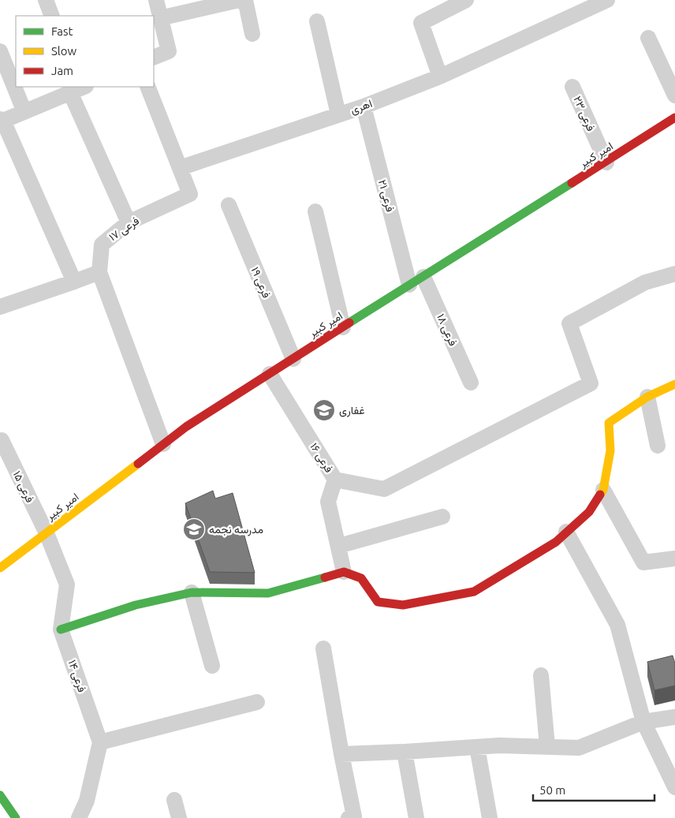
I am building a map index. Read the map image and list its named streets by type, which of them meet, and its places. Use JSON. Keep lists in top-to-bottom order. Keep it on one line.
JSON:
{"streets":{"main road":["امیر کبیر"],"street":["اهری","فرعی ۲۳","فرعی ۲۱","فرعی ۱۷","فرعی ۱۹","فرعی ۱۸","فرعی ۱۶","فرعی ۱۵","فرعی ۱۴"]},"crossings":[["اهری","فرعی ۲۱"],["اهری","فرعی ۱۷"],["فرعی ۲۳","امیر کبیر"],["امیر کبیر","فرعی ۲۱"],["امیر کبیر","فرعی ۱۷"],["امیر کبیر","فرعی ۱۹"],["امیر کبیر","فرعی ۱۸"],["امیر کبیر","فرعی ۱۶"],["امیر کبیر","فرعی ۱۵"],["امیر کبیر","فرعی ۱۴"],["فرعی ۲۱","فرعی ۱۸"],["فرعی ۱۵","فرعی ۱۴"]],"places":{"school or university":["غفاری","مدرسه نجمه"]},"legend":["Fast","Slow","Jam"],"scale_bar":"50 m"}
